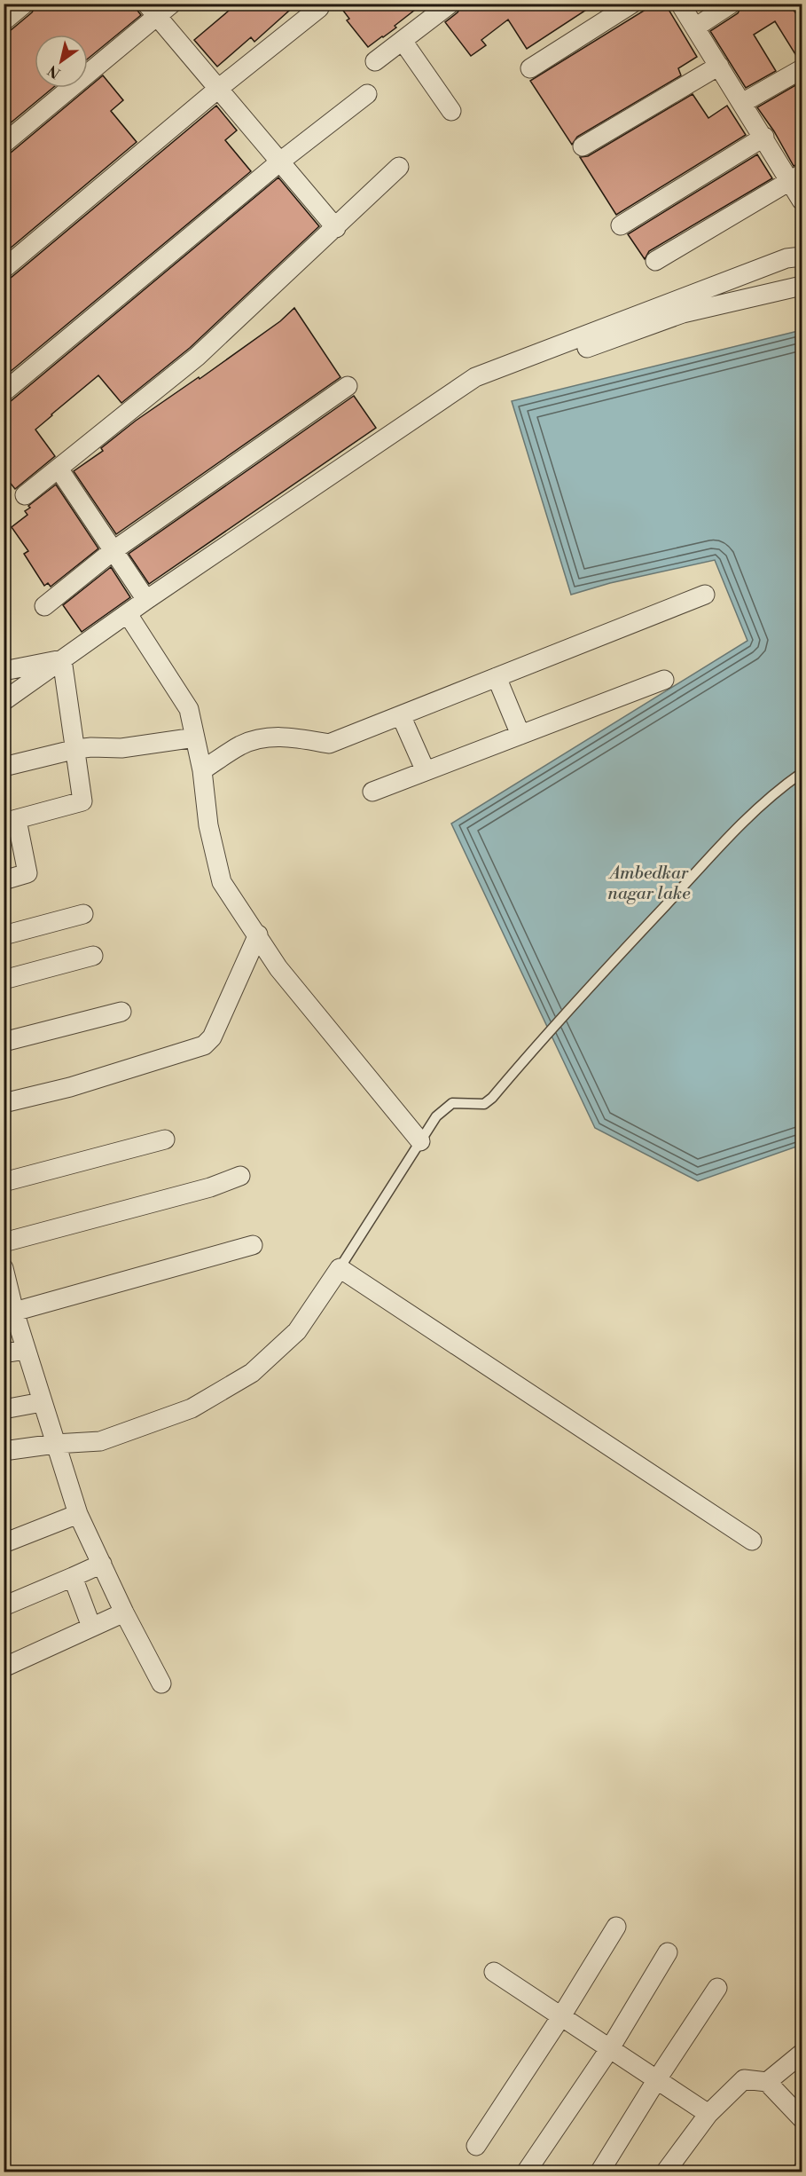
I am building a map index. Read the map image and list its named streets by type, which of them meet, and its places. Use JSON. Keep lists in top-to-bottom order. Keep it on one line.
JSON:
{"water":["Ambedkar nagar lake"],"north":"bottom left"}
